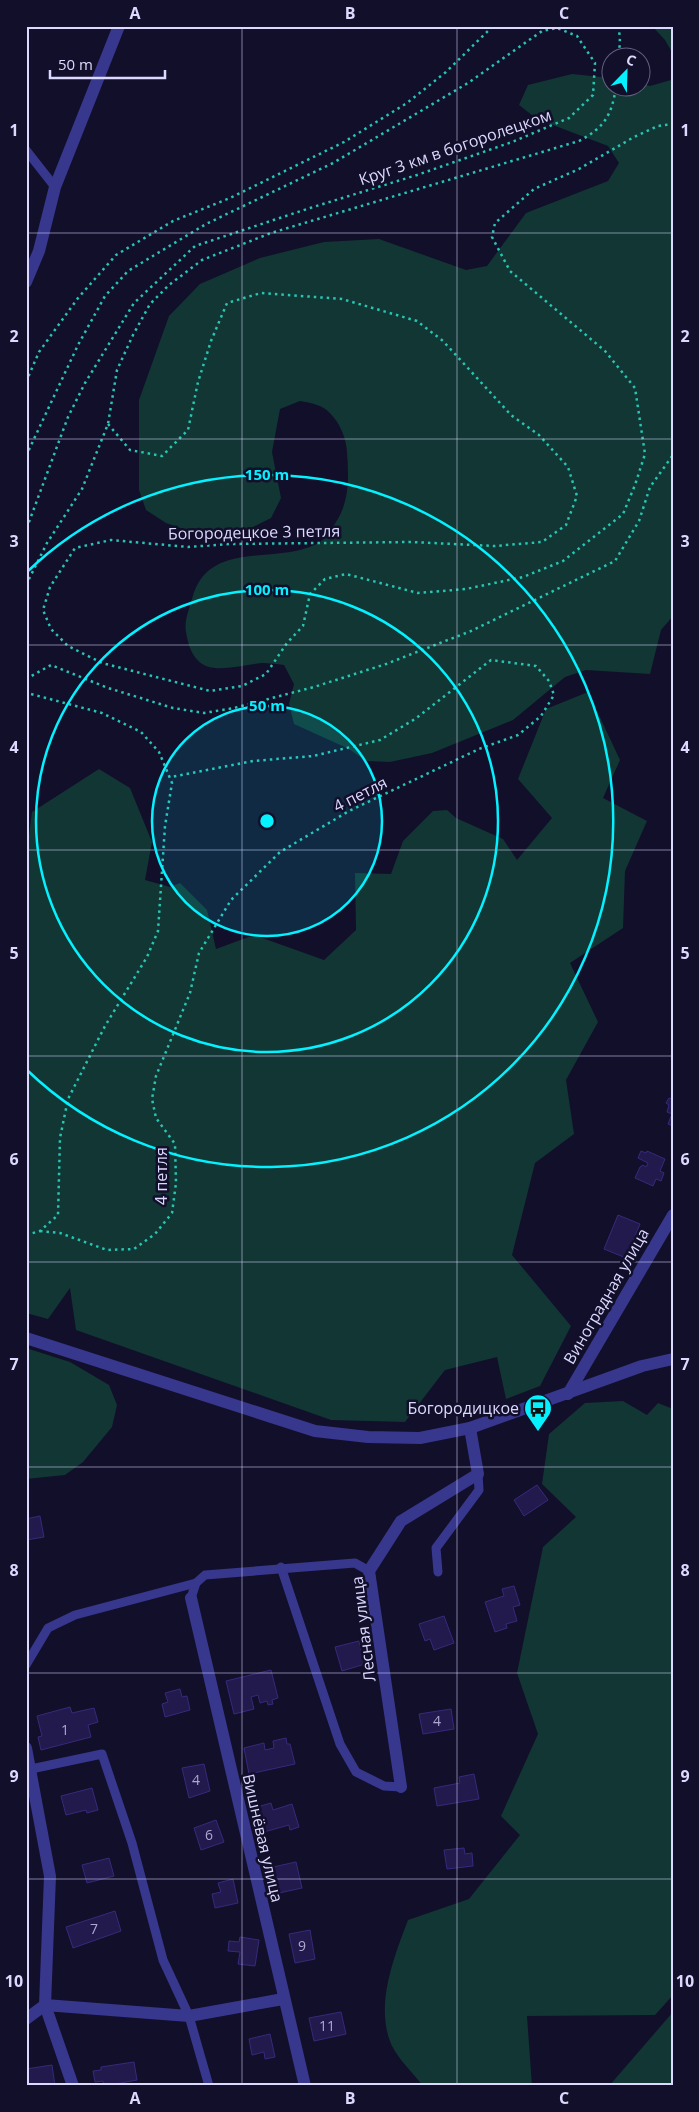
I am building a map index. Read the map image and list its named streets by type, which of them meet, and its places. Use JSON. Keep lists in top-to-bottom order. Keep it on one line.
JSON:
{"streets":{"street":["Виноградная улица","Лесная улица","Вишнёвая улица"],"path":["Круг 3 км в богоролецком","Богородецкое 3 петля","4 петля"]},"crossings":[["Круг 3 км в богоролецком","Богородецкое 3 петля"]],"places":{"bus stop":["Богородицкое"]},"house_numbers":["4","1","4","6","7","9","11"],"scale_bar":"50 m","north":"top right","grid":{"columns":["A","B","C"],"rows":["1","2","3","4","5","6","7","8","9","10"]},"rings":["150 m","100 m","50 m"]}
